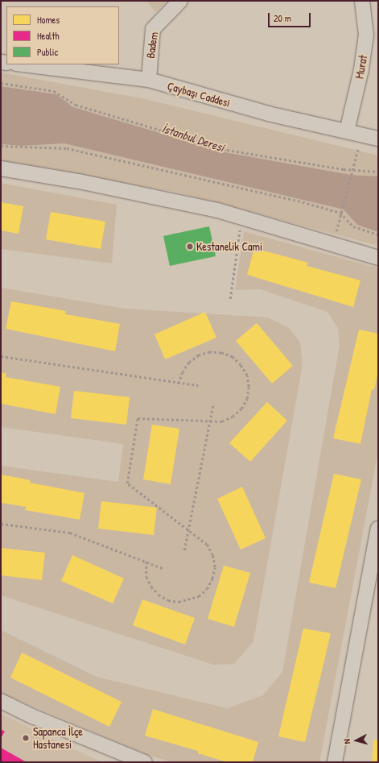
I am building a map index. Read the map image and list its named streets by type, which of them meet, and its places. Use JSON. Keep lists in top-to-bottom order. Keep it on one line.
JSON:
{"streets":{"street":["Badem","Murat","Çaybaşı Caddesi"]},"crossings":[["Badem","Çaybaşı Caddesi"],["Murat","Çaybaşı Caddesi"]],"water":["İstanbul Deresi"],"places":["Kestanelik Cami","Sapanca İlçe Hastanesi"],"legend":["Homes","Health","Public"],"scale_bar":"20 m","north":"left"}
